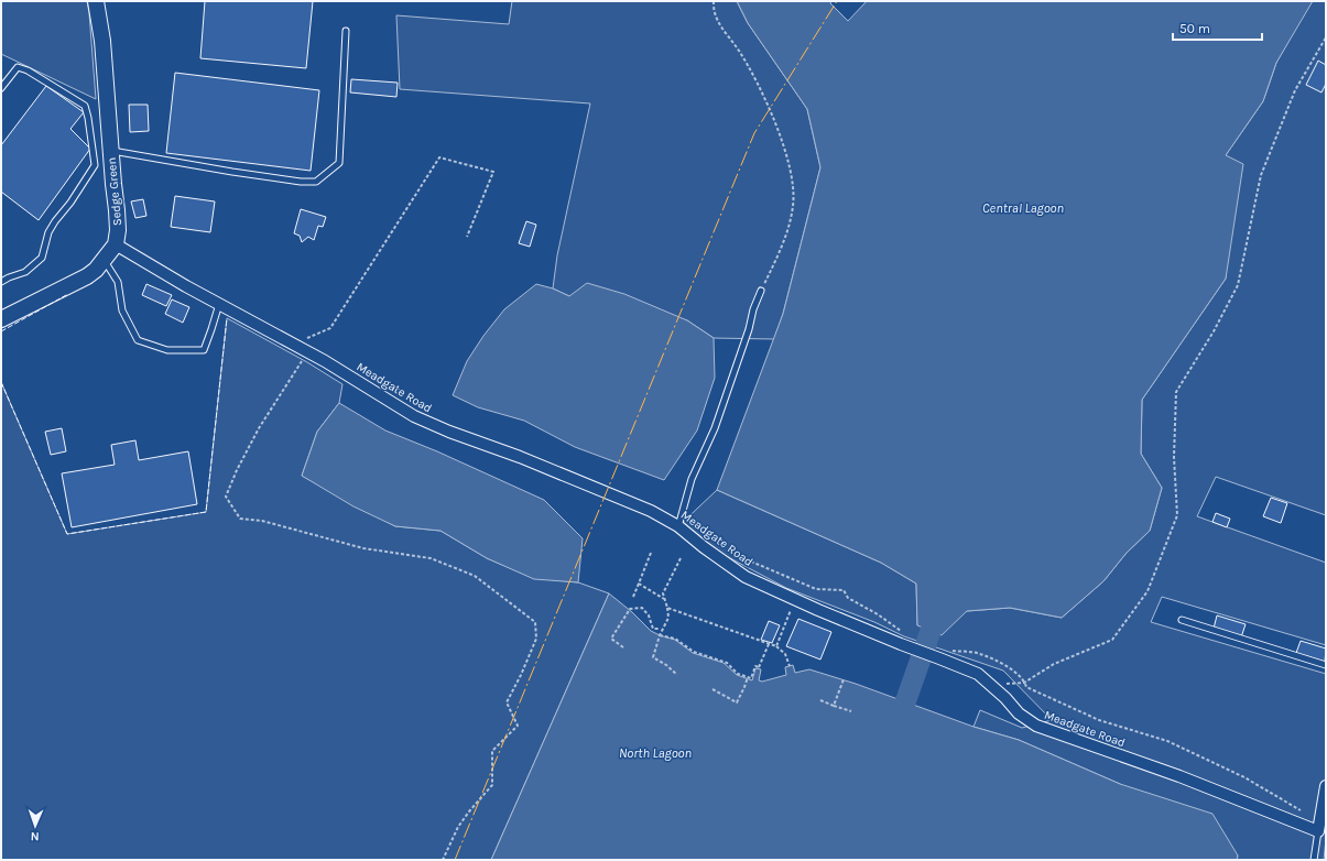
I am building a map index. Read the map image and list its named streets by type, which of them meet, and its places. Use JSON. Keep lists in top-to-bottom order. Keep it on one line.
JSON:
{"streets":{"street":["Sedge Green","Meadgate Road"]},"crossings":[["Sedge Green","Meadgate Road"]],"water":["Central Lagoon","North Lagoon"],"scale_bar":"50 m","north":"bottom"}
